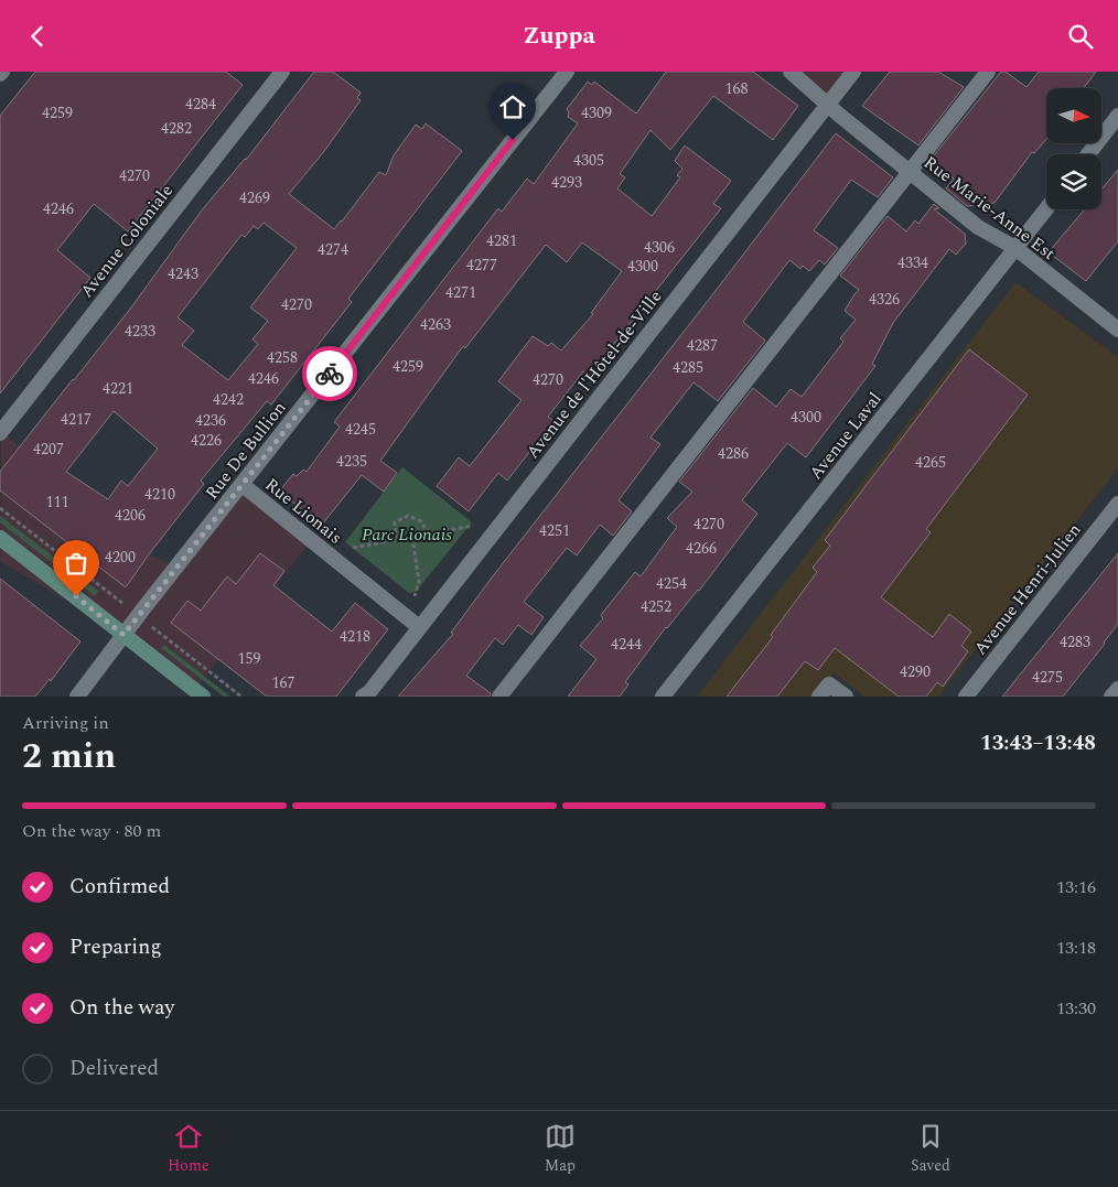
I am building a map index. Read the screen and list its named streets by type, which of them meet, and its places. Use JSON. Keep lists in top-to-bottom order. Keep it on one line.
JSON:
{"streets":{"street":["Rue Marie-Anne Est","Avenue Coloniale","Avenue de l'Hôtel-de-Ville","Avenue Laval","Rue De Bullion","Rue Lionais","Avenue Henri-Julien"]},"crossings":[["Rue Marie-Anne Est","Avenue de l'Hôtel-de-Ville"],["Rue Marie-Anne Est","Avenue Laval"],["Avenue de l'Hôtel-de-Ville","Rue Lionais"],["Rue De Bullion","Rue Lionais"]],"parks":["Parc Lionais"],"house_numbers":["168","4284","4259","4309","4282","4305","4270","4293","4269","4246","4281","4306","4274","4334","4277","4300","4243","4271","4326","4270","4263","4233","4287","4258","4259","4285","4246","4270","4221","4242","4300","4217","4236","4245","4226","4207","4286","4235","4265","4210","111","4206","4270","4251","4266","4200","4254","4252","4218","4283","4244","159","4290","4275","167"],"north":"right","page":{"header":"Zuppa","heading":["2 min","Arriving in","13:43–13:48"],"bar":"On the way · 80 m","list":[["Confirmed","13:16"],["Preparing","13:18"],["On the way","13:30"],"Delivered"],"tabs":["Home","Map","Saved"]}}
